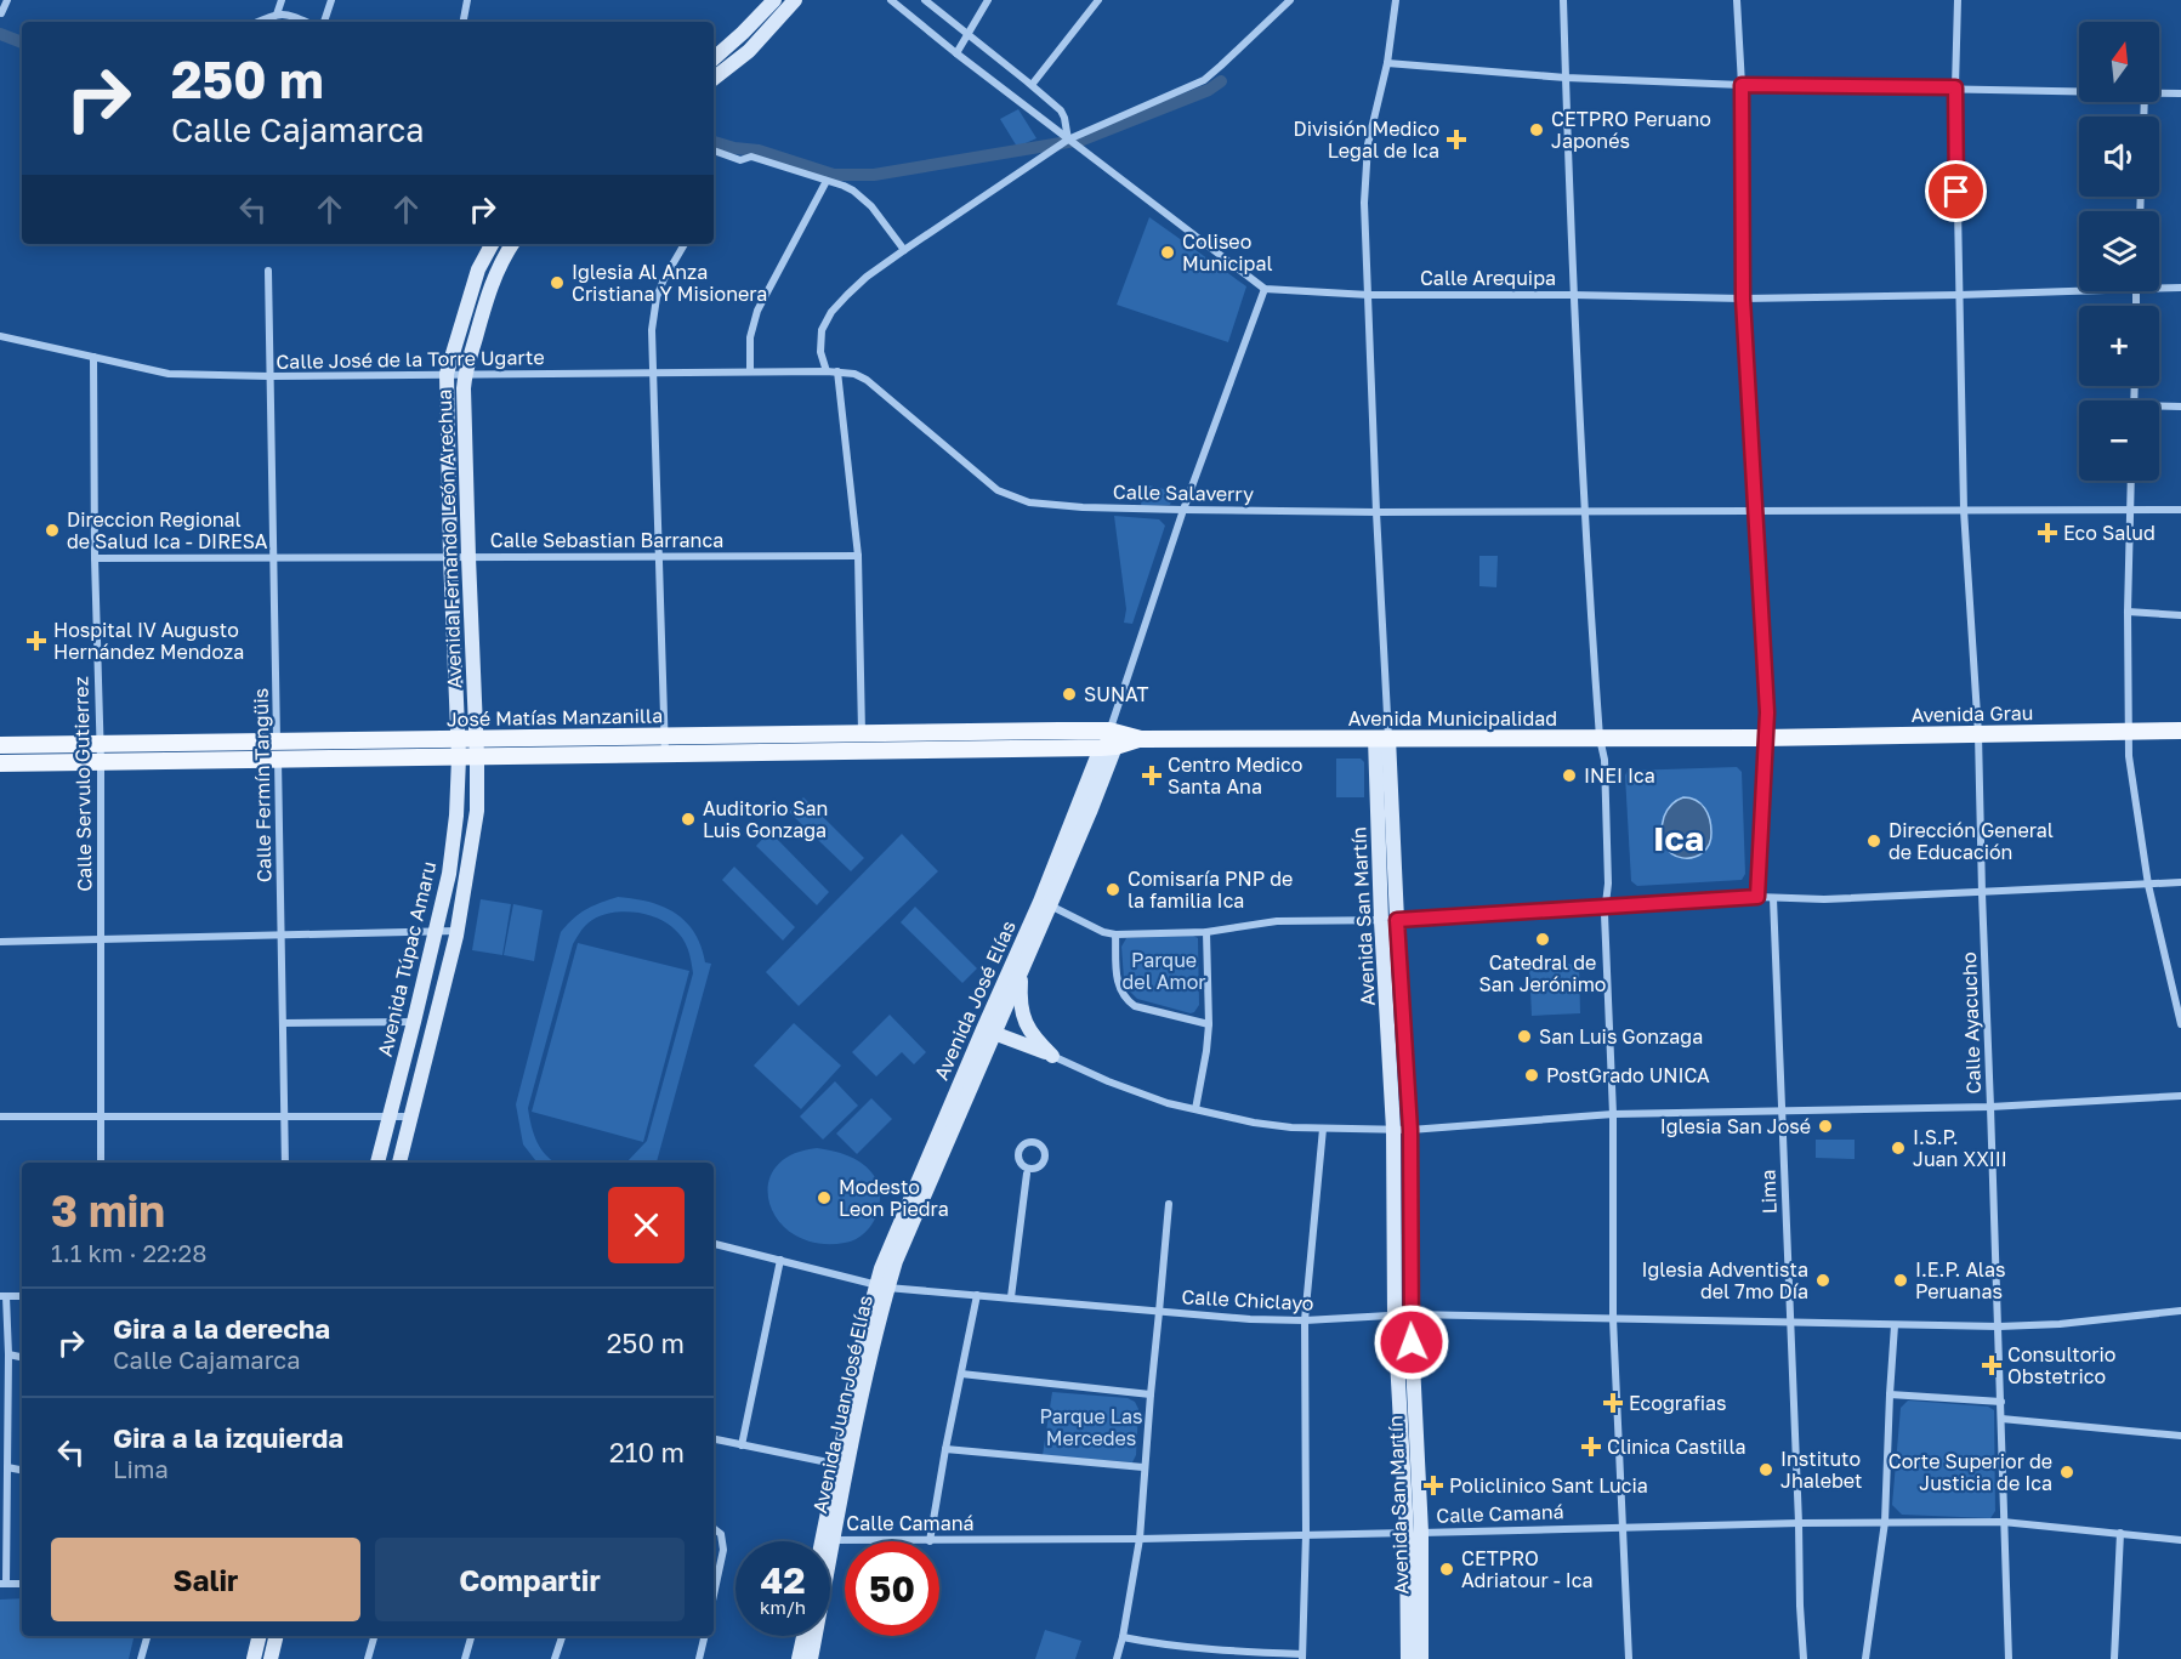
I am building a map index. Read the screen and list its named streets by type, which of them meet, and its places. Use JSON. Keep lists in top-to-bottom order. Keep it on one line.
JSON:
{"streets":{"main road":["Avenida Fernando León Arechua","Avenida Grau","José Matías Manzanilla","Avenida Municipalidad","Avenida San Martín","Avenida Túpac Amaru","Avenida José Elías","Avenida Juan José Elías"],"street":["Calle Arequipa","Calle José de la Torre Ugarte","Calle Salaverry","Calle Sebastian Barranca","Calle Servulo Gutierrez","Calle Fermín Tangüis","Calle Ayacucho","Lima","Calle Chiclayo","Calle Camaná"]},"crossings":[["Calle Arequipa","Calle Ayacucho"],["Calle José de la Torre Ugarte","Calle Salaverry"],["Calle José de la Torre Ugarte","Avenida Fernando León Arechua"],["Calle José de la Torre Ugarte","Calle Servulo Gutierrez"],["Calle José de la Torre Ugarte","Calle Fermín Tangüis"],["Calle Salaverry","Calle Ayacucho"],["Avenida Fernando León Arechua","Calle Sebastian Barranca"],["Avenida Fernando León Arechua","José Matías Manzanilla"],["Avenida Fernando León Arechua","Avenida Túpac Amaru"],["Calle Sebastian Barranca","Calle Servulo Gutierrez"],["Calle Sebastian Barranca","Calle Fermín Tangüis"],["Avenida Grau","Avenida Municipalidad"],["Avenida Grau","Calle Ayacucho"],["José Matías Manzanilla","Avenida Municipalidad"],["José Matías Manzanilla","Calle Servulo Gutierrez"],["José Matías Manzanilla","Calle Fermín Tangüis"],["José Matías Manzanilla","Avenida Túpac Amaru"],["José Matías Manzanilla","Avenida José Elías"],["Avenida Municipalidad","Avenida San Martín"],["Avenida Municipalidad","Avenida José Elías"],["Avenida San Martín","Calle Chiclayo"],["Avenida San Martín","Calle Camaná"],["Avenida José Elías","Calle Chiclayo"],["Avenida José Elías","Avenida Juan José Elías"],["Calle Ayacucho","Calle Chiclayo"],["Calle Ayacucho","Calle Camaná"],["Lima","Calle Chiclayo"],["Lima","Calle Camaná"],["Calle Chiclayo","Avenida Juan José Elías"],["Avenida Juan José Elías","Calle Camaná"]],"districts":["Ica"],"parks":["Parque del Amor","Parque Las Mercedes"],"places":{"other":["CETPRO Peruano Japonés","Coliseo Municipal","Iglesia Al Anza Cristiana Y Misionera","Direccion Regional de Salud Ica - DIRESA","SUNAT","INEI Ica","Auditorio San Luis Gonzaga","Dirección General de Educación","Comisaría PNP de la familia Ica","Catedral de San Jerónimo","San Luis Gonzaga","PostGrado UNICA","Iglesia San José","I.S.P. Juan XXIII","Modesto Leon Piedra","Iglesia Adventista del 7mo Día","I.E.P. Alas Peruanas","Instituto Jhalebet","Corte Superior de Justicia de Ica","CETPRO Adriatour - Ica"],"health":["División Medico Legal de Ica","Eco Salud","Hospital IV Augusto Hernández Mendoza","Centro Medico Santa Ana","Consultorio Obstetrico","Ecografias","Clinica Castilla","Policlinico Sant Lucia"]},"north":"top","page":{"map_buttons":["+","−"],"turn":["250 m","Calle Cajamarca"],"heading":["3 min","1.1 km · 22:28"],"list":[{"name":"Gira a la derecha","note":"Calle Cajamarca","value":"250 m"},{"name":"Gira a la izquierda","note":"Lima","value":"210 m"}],"buttons":["Salir","Compartir"],"speed":"42 km/h","limit":"50"}}
